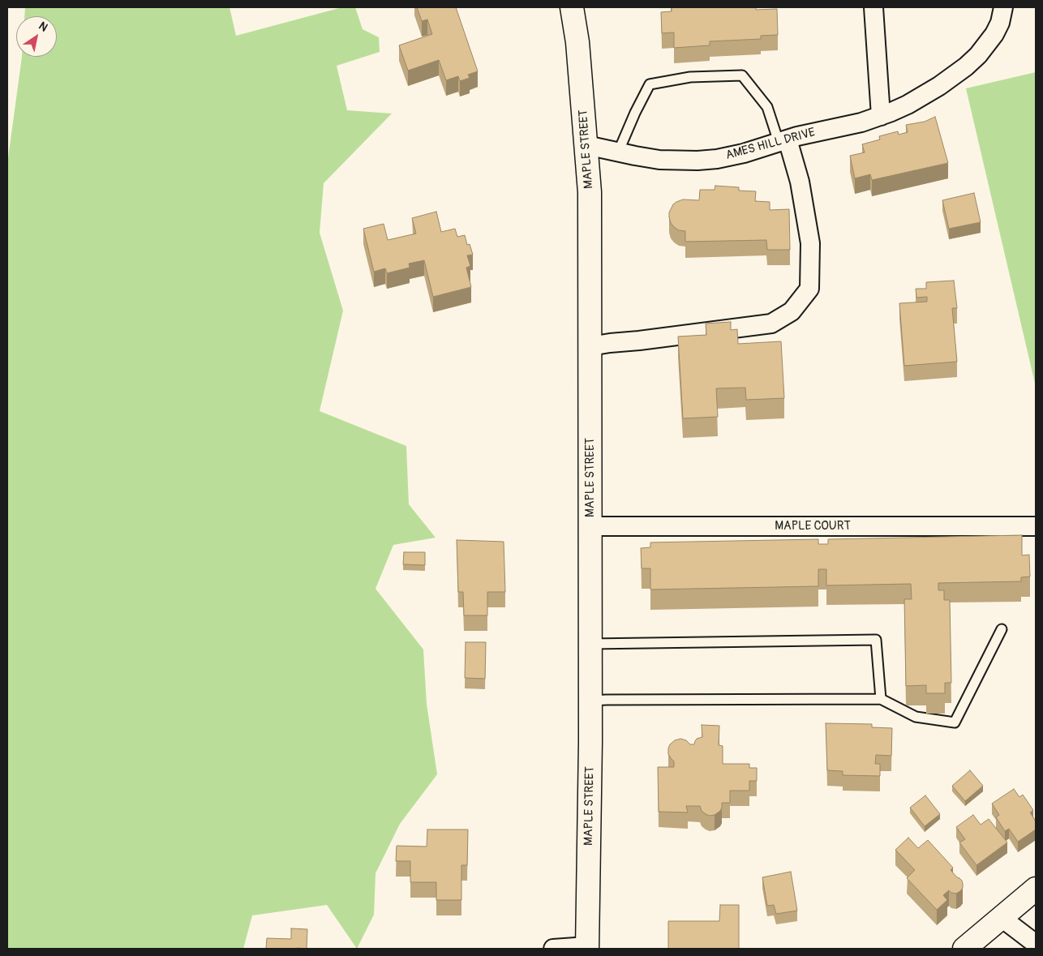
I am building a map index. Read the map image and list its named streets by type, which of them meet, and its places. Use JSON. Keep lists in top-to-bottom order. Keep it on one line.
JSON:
{"streets":{"main road":["MAPLE STREET"],"street":["AMES HILL DRIVE","MAPLE COURT"]},"crossings":[["AMES HILL DRIVE","MAPLE STREET"],["MAPLE STREET","MAPLE COURT"]],"north":"top right"}
